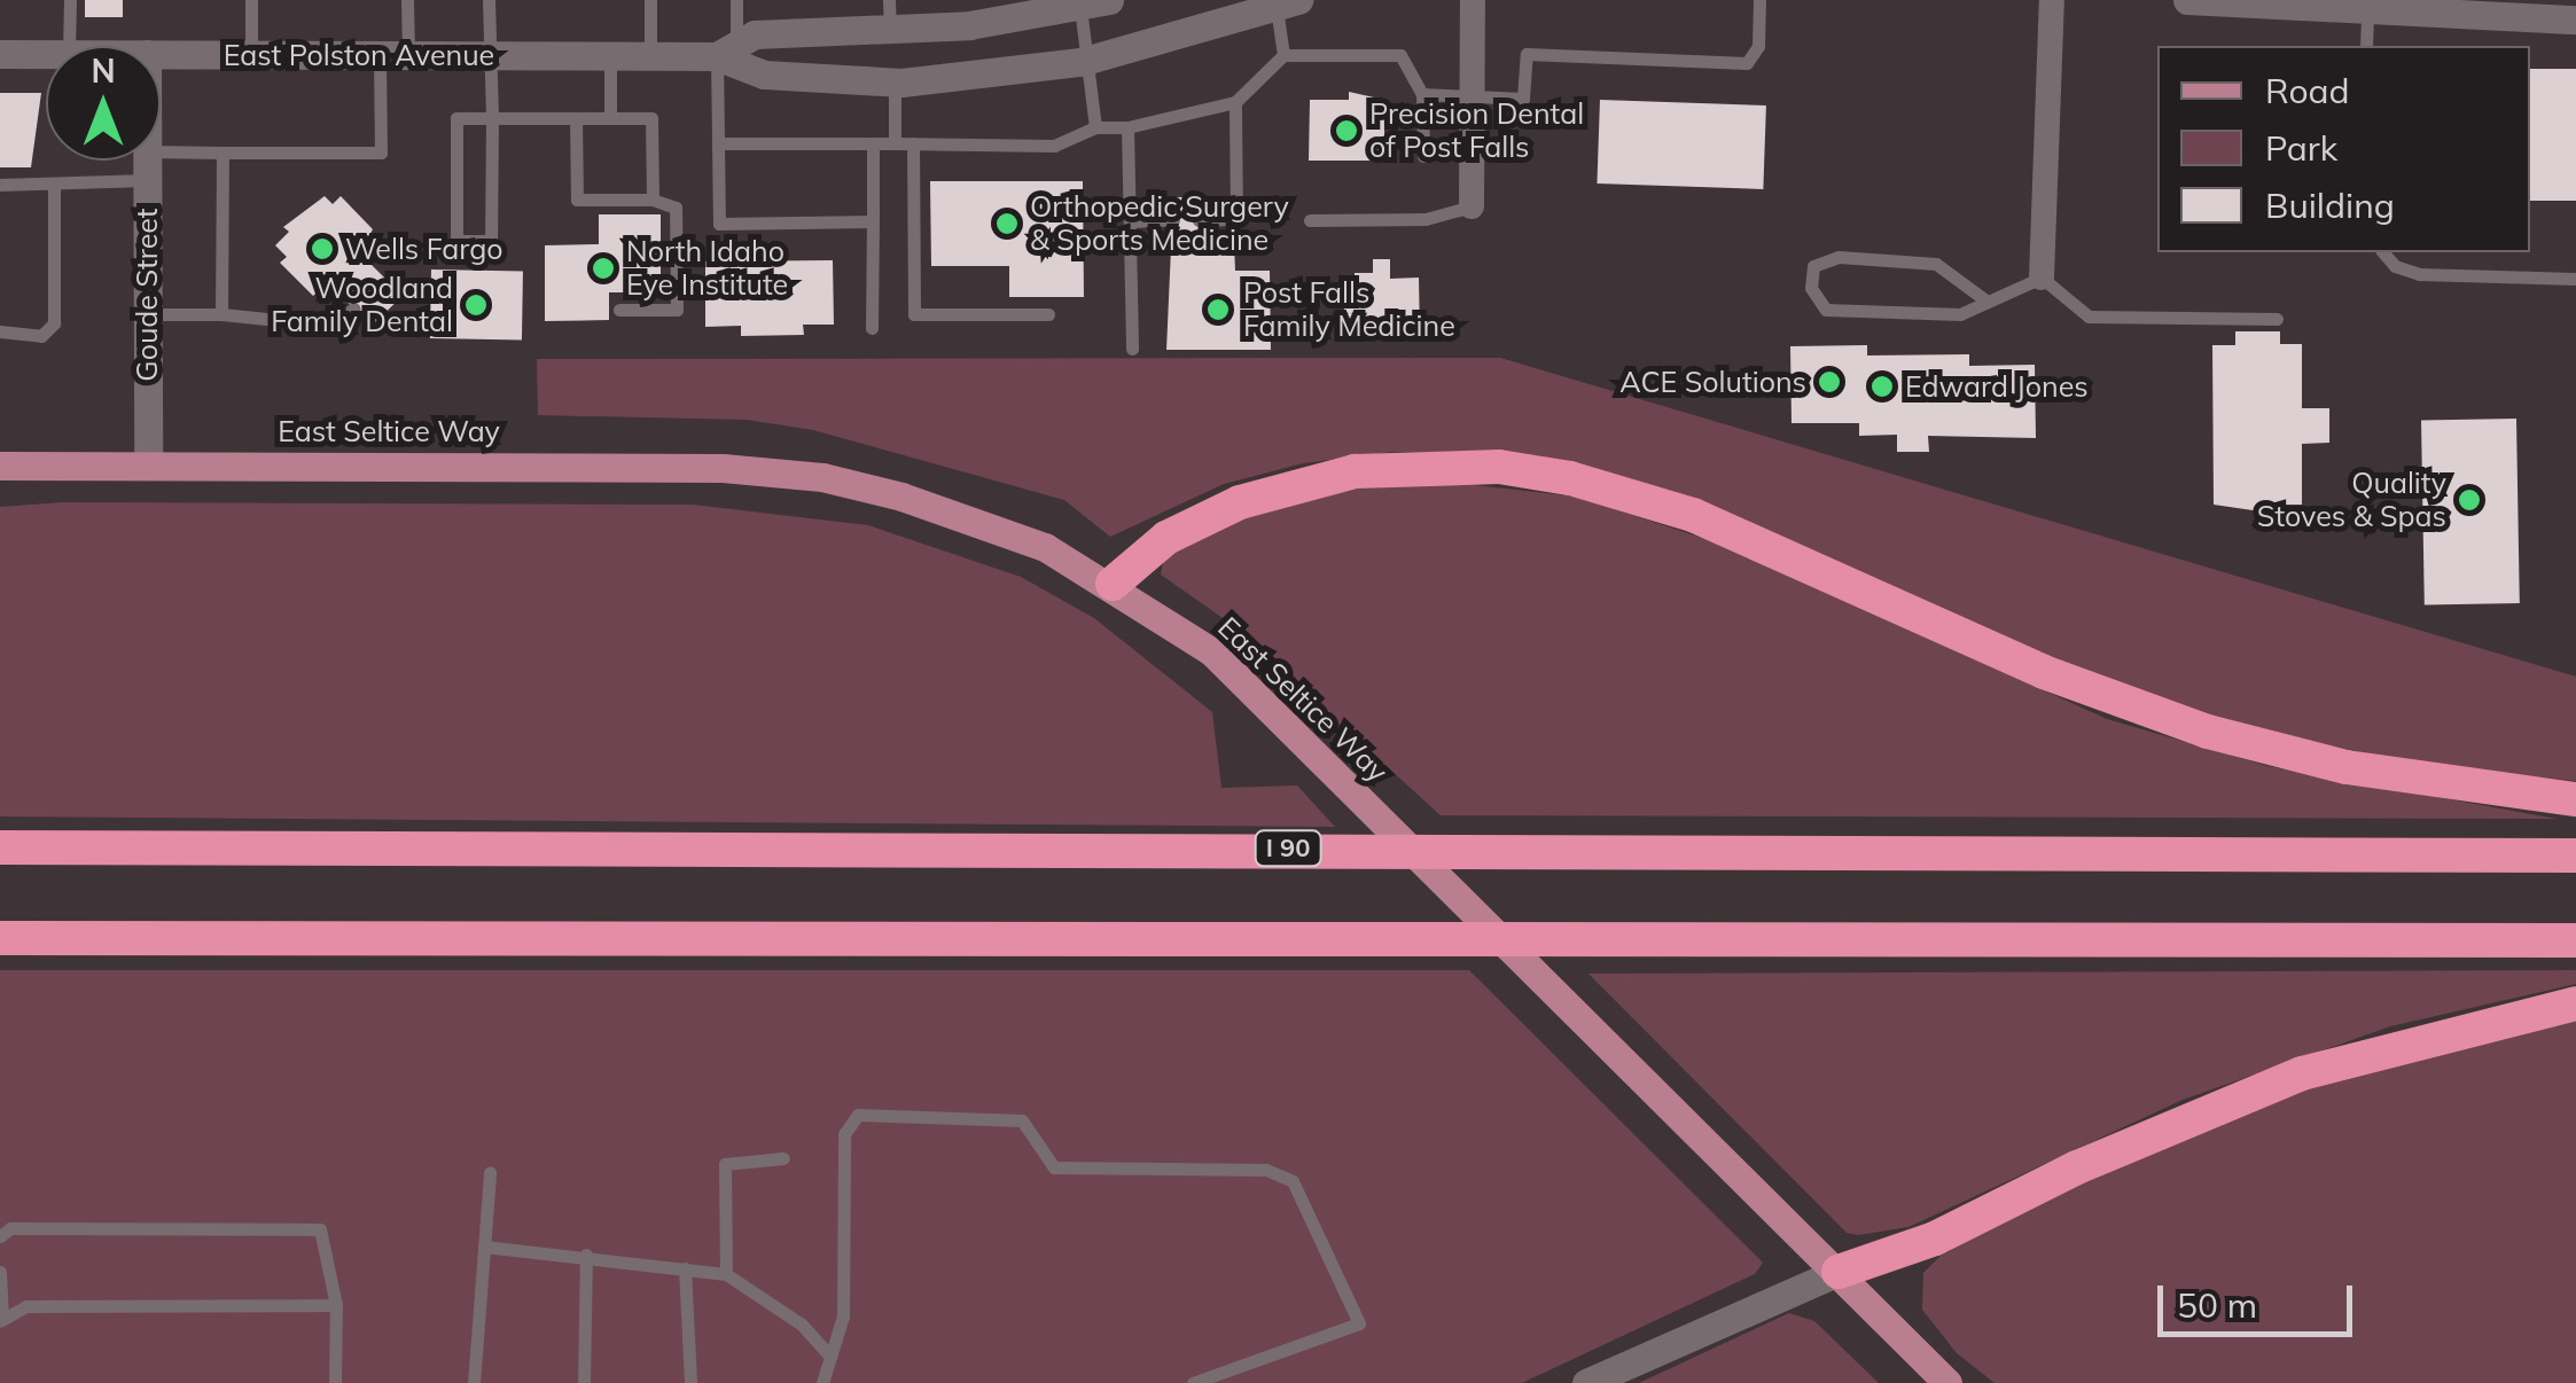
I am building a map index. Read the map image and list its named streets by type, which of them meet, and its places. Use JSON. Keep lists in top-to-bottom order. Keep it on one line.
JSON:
{"streets":{"highway":["I 90"],"main road":["East Seltice Way"],"street":["East Polston Avenue","Goude Street"]},"crossings":[["Goude Street","East Seltice Way"]],"places":["Precision Dental of Post Falls","Orthopedic Surgery & Sports Medicine","Wells Fargo","North Idaho Eye Institute","Woodland Family Dental","Post Falls Family Medicine","ACE Solutions","Edward Jones","Quality Stoves & Spas"],"legend":["Road","Park","Building"],"scale_bar":"50 m","north":"top"}
